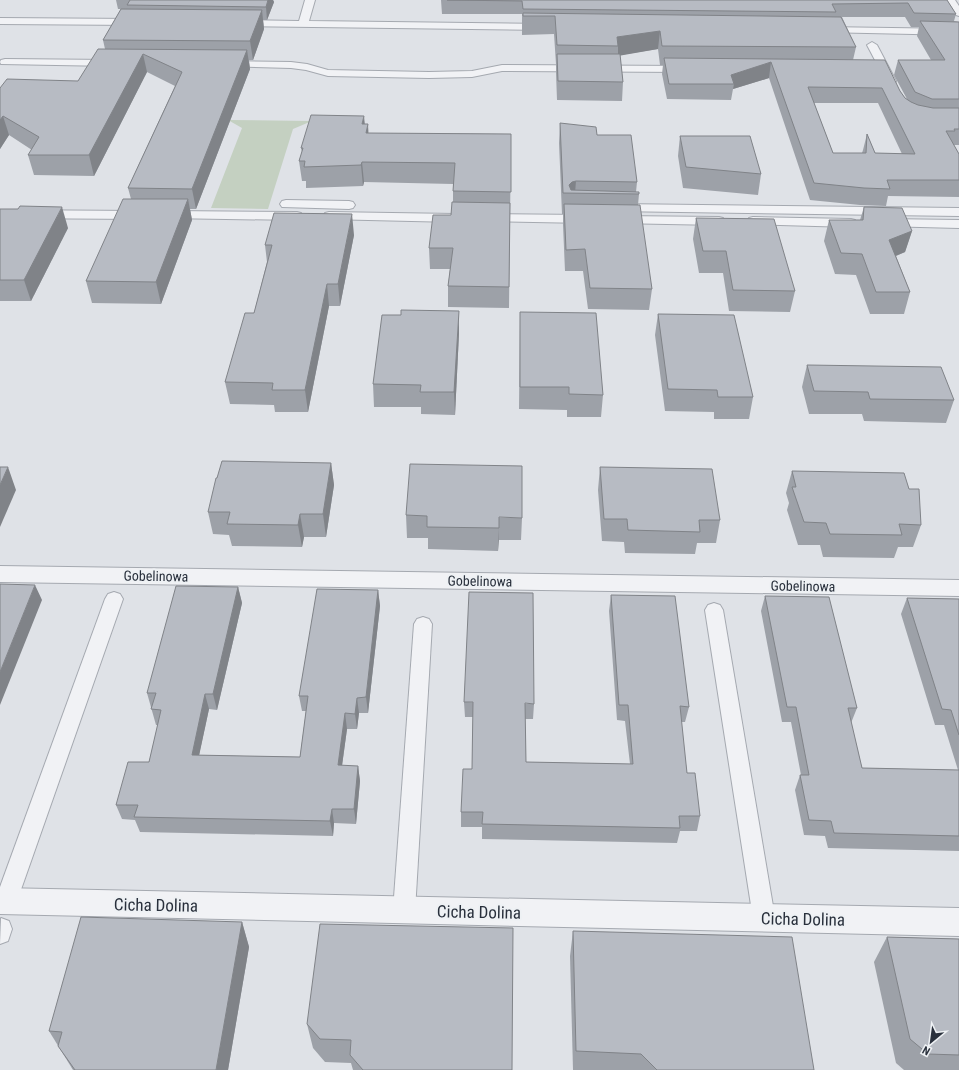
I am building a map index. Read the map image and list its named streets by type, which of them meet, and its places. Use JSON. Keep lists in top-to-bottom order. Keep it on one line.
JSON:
{"streets":{"street":["Gobelinowa","Cicha Dolina"]},"north":"bottom left"}
